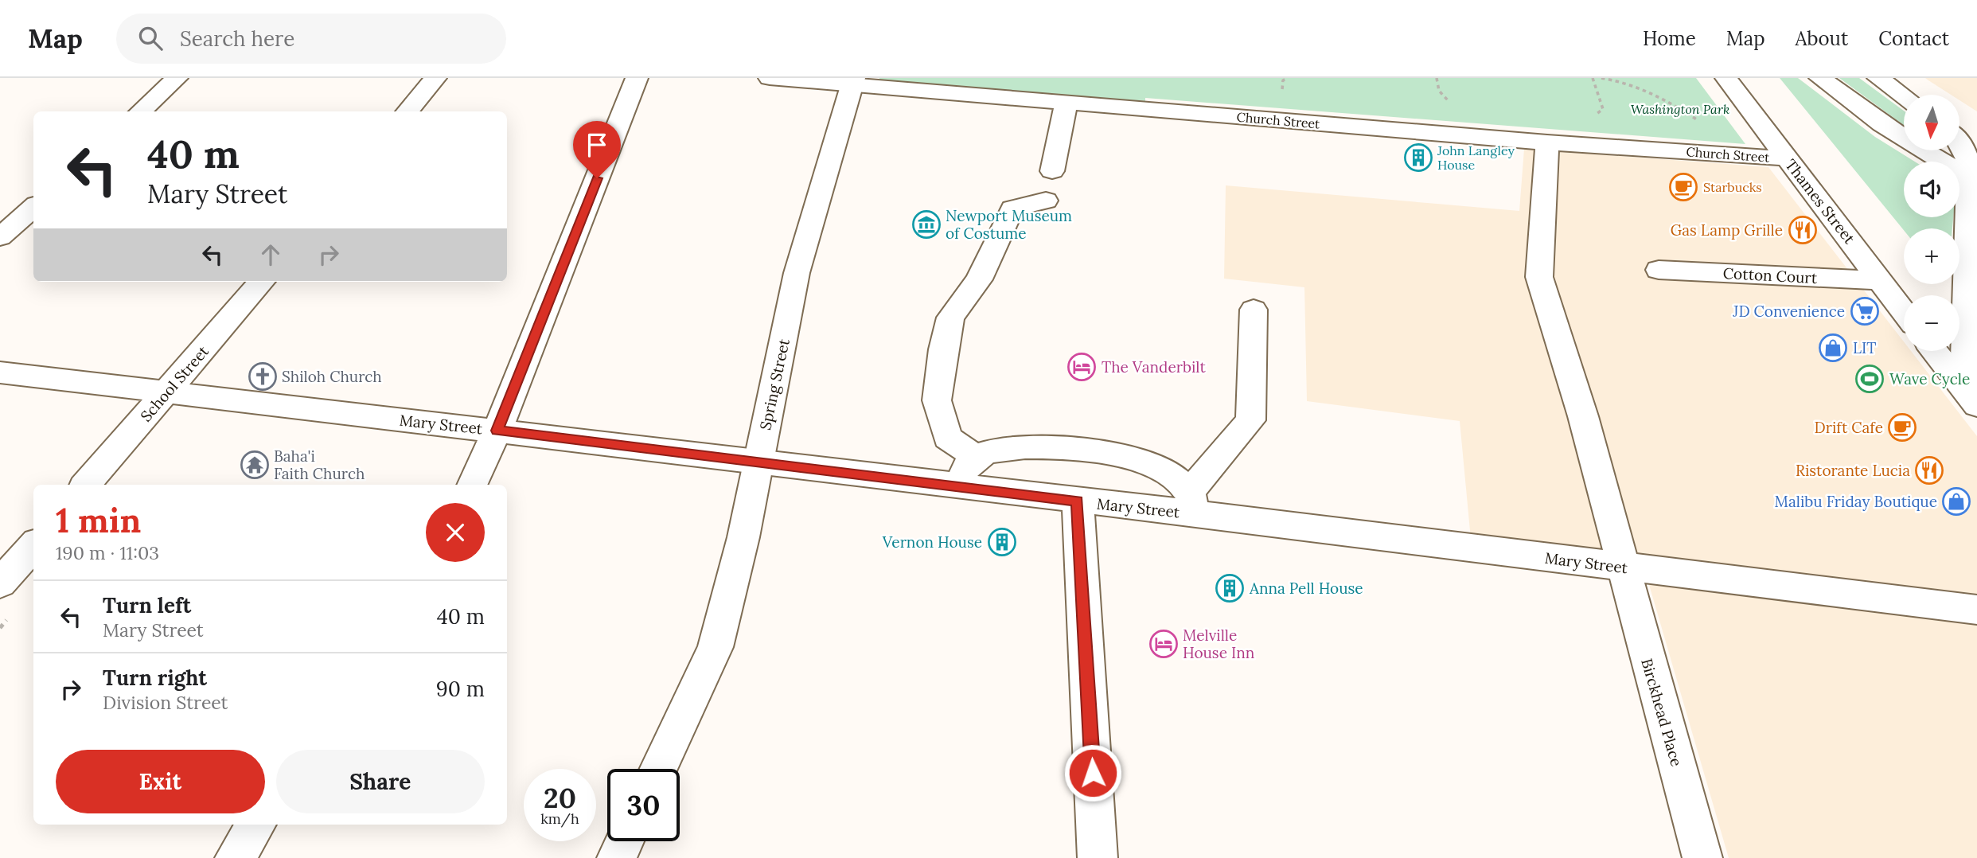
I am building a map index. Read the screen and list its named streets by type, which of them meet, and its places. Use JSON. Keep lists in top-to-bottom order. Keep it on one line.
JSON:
{"streets":{"street":["Church Street","Thames Street","Cotton Court","School Street","Spring Street","Mary Street","Birckhead Place"]},"crossings":[["Church Street","Thames Street"],["Church Street","Spring Street"],["Church Street","Birckhead Place"],["Thames Street","Cotton Court"],["School Street","Mary Street"],["Spring Street","Mary Street"],["Mary Street","Birckhead Place"]],"parks":["Washington Park"],"places":{"building":["John Langley House","Vernon House","Anna Pell House"],"cafe":["Starbucks","Drift Cafe"],"museum":["Newport Museum of Costume"],"restaurant":["Gas Lamp Grille","Ristorante Lucia"],"supermarket":["JD Convenience"],"shop":["LIT","Malibu Friday Boutique"],"hotel":["The Vanderbilt","Melville House Inn"],"church":["Shiloh Church"],"sports":["Wave Cycle"],"temple":["Baha'i Faith Church"]},"north":"bottom","page":{"header":"Map","search":"Search here","nav":["Home","Map","About","Contact"],"map_buttons":["+","−"],"turn":["40 m","Mary Street"],"heading":["1 min","190 m · 11:03"],"list":[{"name":"Turn left","note":"Mary Street","value":"40 m"},{"name":"Turn right","note":"Division Street","value":"90 m"}],"buttons":["Exit","Share"],"speed":"20 km/h","limit":"30"}}
